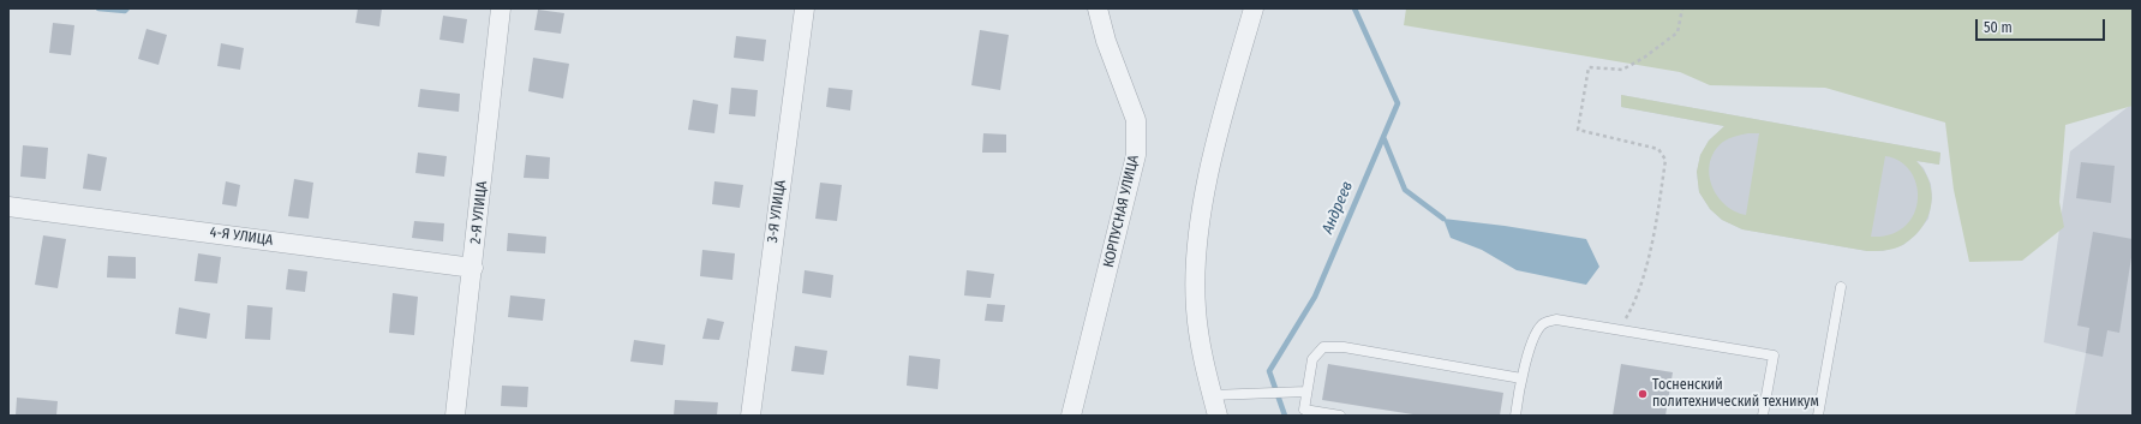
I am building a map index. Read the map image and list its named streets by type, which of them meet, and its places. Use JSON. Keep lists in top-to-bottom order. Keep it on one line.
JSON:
{"streets":{"street":["3-Я УЛИЦА","КОРПУСНАЯ УЛИЦА","2-Я УЛИЦА","4-Я УЛИЦА"]},"crossings":[["2-Я УЛИЦА","4-Я УЛИЦА"]],"water":["Андреев"],"places":["Тосненский политехнический техникум"],"scale_bar":"50 m"}
